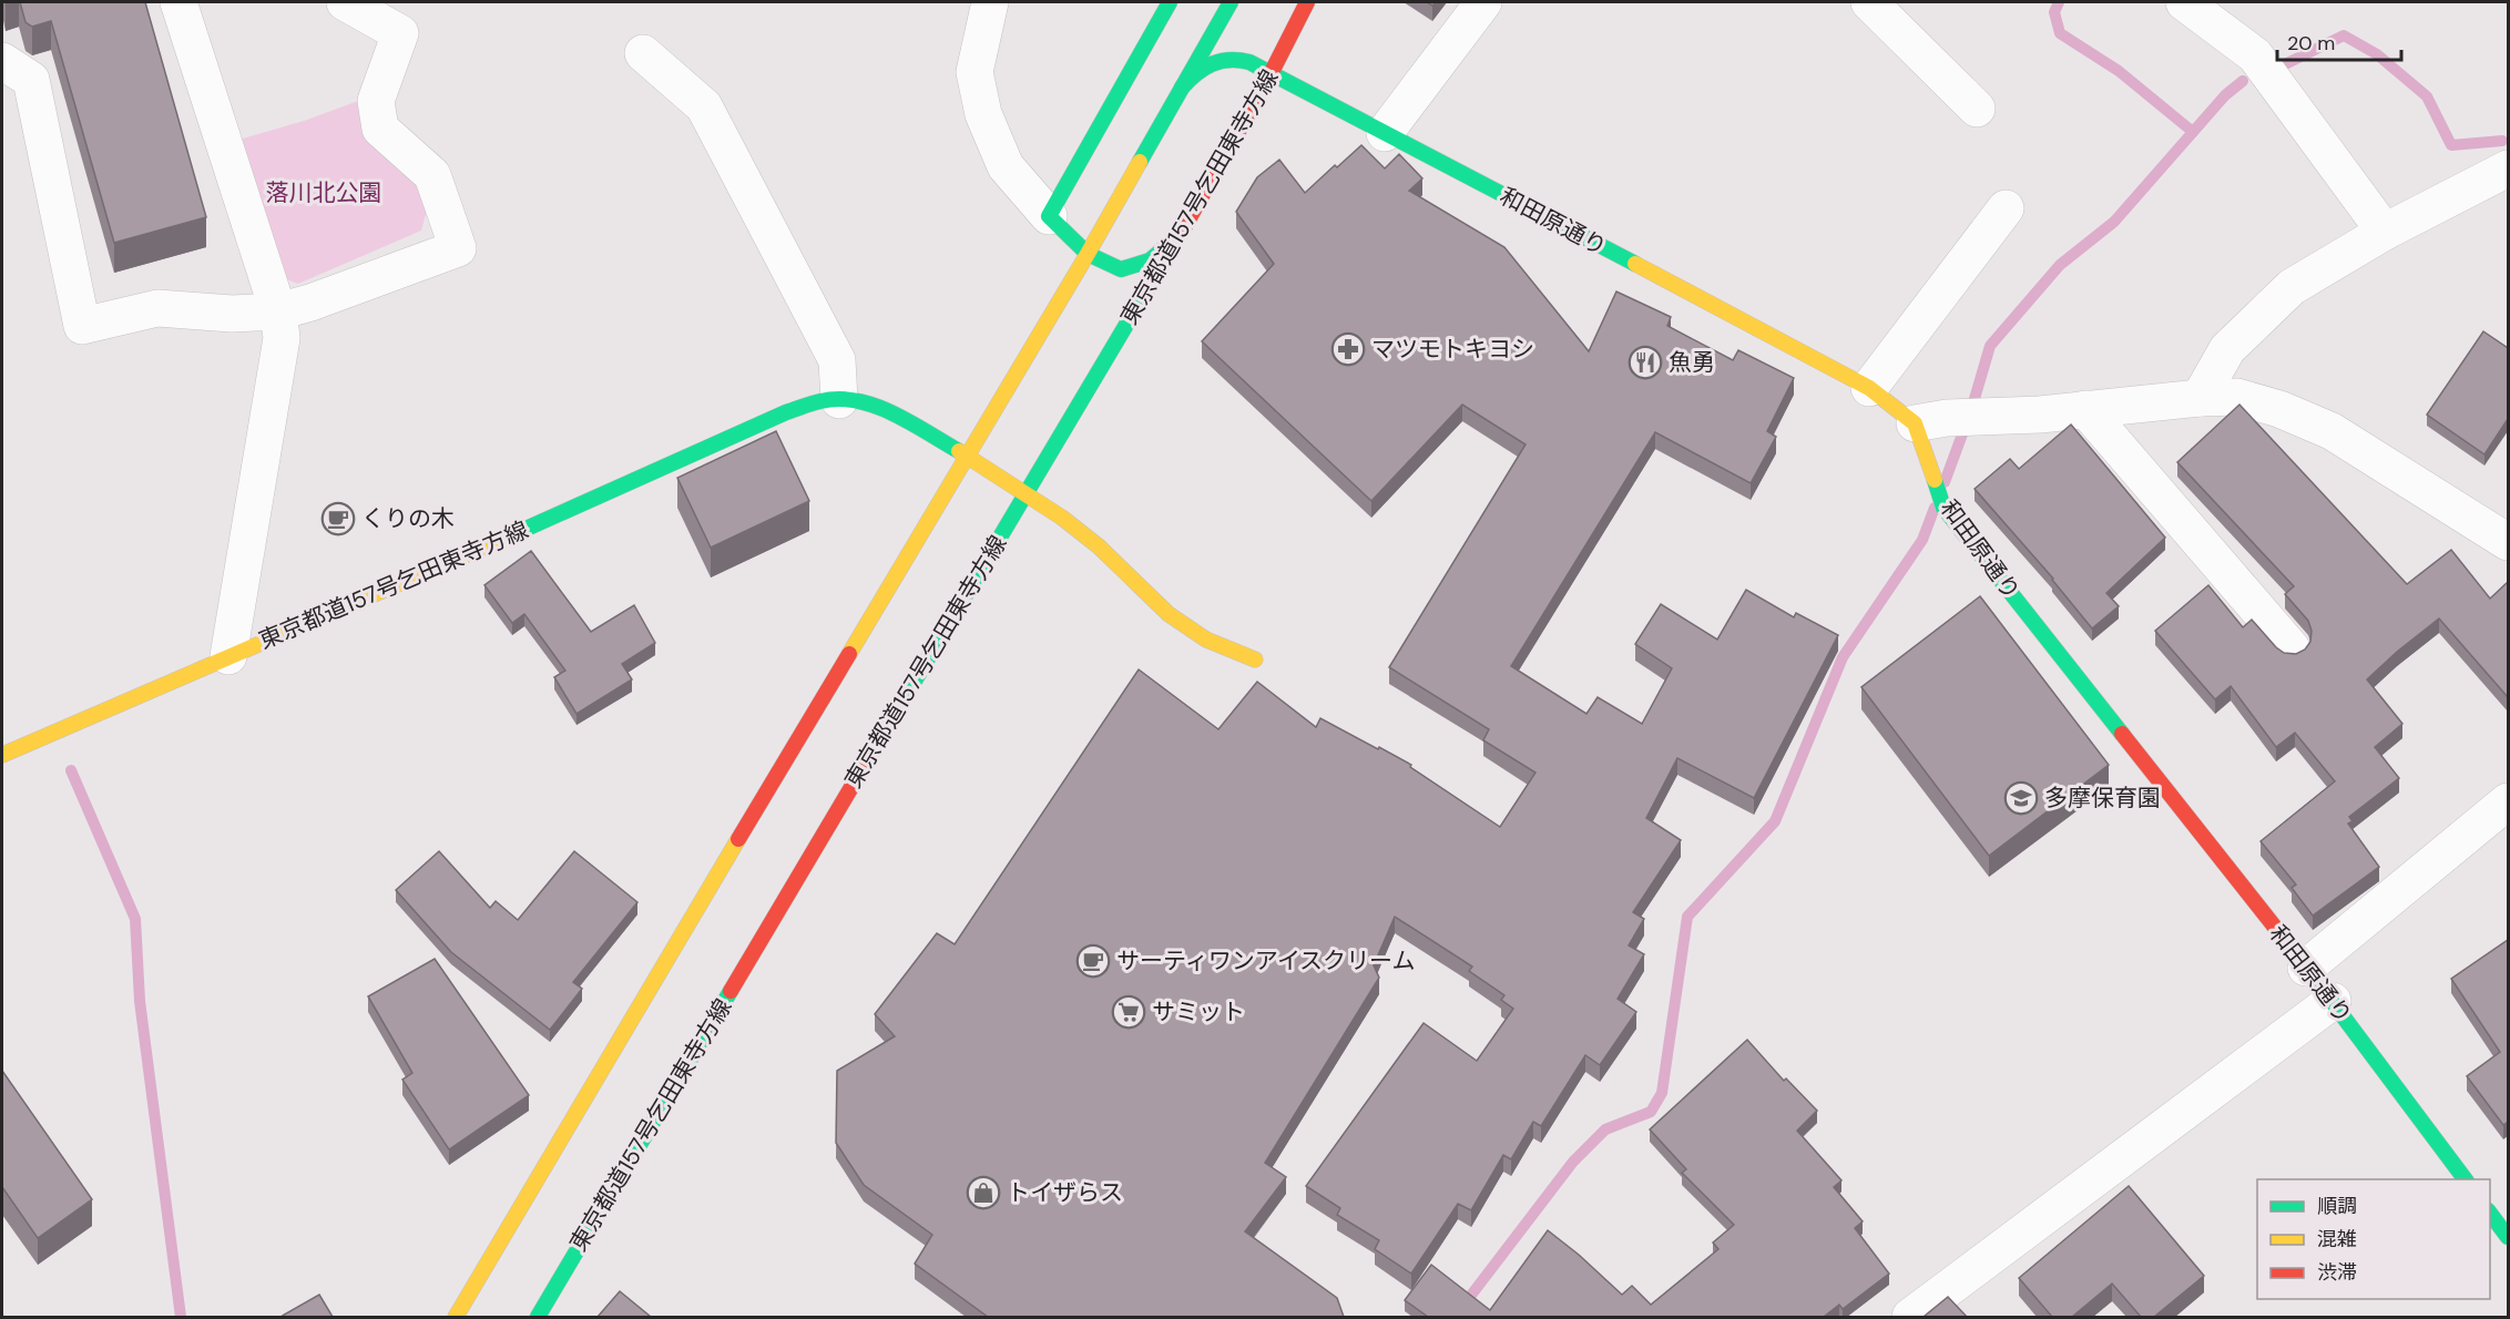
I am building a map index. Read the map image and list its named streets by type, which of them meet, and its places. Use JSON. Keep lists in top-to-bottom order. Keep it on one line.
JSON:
{"streets":{"main road":["東京都道157号乞田東寺方線","和田原通り"]},"crossings":[["東京都道157号乞田東寺方線","和田原通り"]],"parks":["落川北公園"],"places":{"pharmacy":["マツモトキヨシ"],"restaurant":["魚勇"],"cafe":["くりの木","サーティワンアイスクリーム"],"school or university":["多摩保育園"],"supermarket":["サミット"],"shop":["トイザらス"]},"legend":["順調","混雑","渋滞"],"scale_bar":"20 m"}
